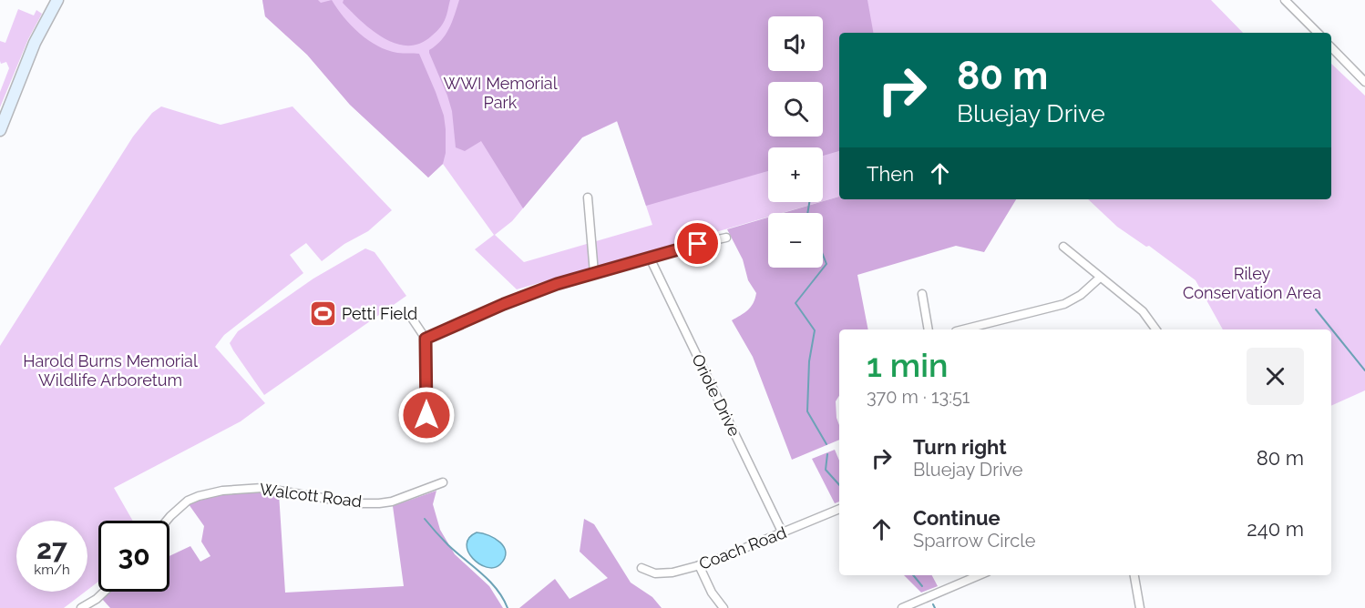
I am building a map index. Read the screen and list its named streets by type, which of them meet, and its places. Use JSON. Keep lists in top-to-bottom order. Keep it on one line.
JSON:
{"streets":{"street":["Oriole Drive","Walcott Road","Coach Road"]},"crossings":[["Oriole Drive","Coach Road"]],"parks":["WWI Memorial Park","Riley Conservation Area","Harold Burns Memorial Wildlife Arboretum"],"places":{"sports":["Petti Field"]},"page":{"map_buttons":["+","−"],"turn":["80 m","Bluejay Drive"],"then":"Then","heading":["1 min","370 m · 13:51"],"list":[{"name":"Turn right","note":"Bluejay Drive","value":"80 m"},{"name":"Continue","note":"Sparrow Circle","value":"240 m"}],"speed":"27 km/h","limit":"30"}}
